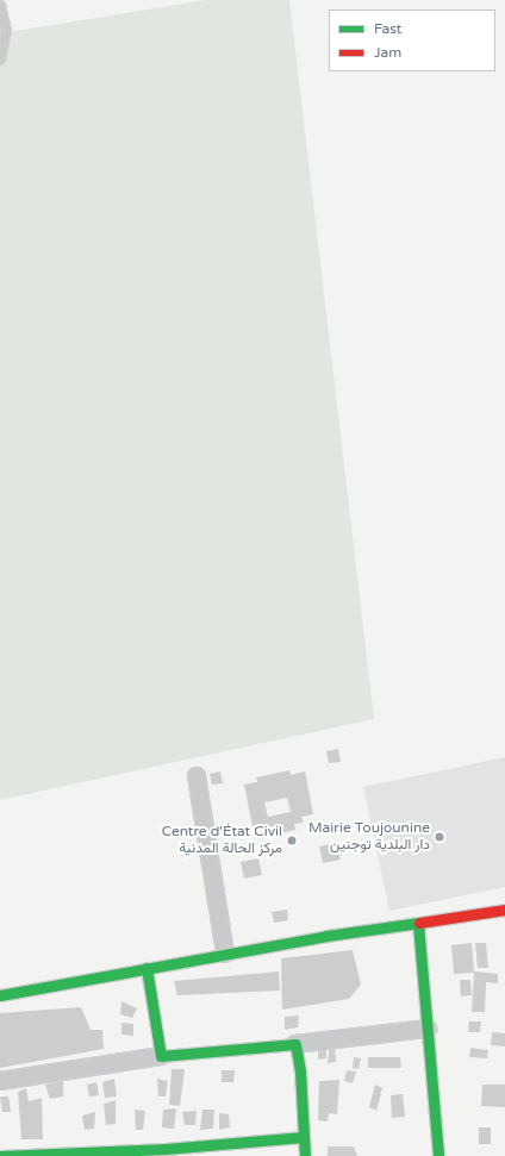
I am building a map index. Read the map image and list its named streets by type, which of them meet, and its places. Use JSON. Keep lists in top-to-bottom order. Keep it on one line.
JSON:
{"places":["Mairie Toujounine دار البلدية توجنين","Centre d'État Civil مركز الحالة المدنية"],"legend":["Fast","Jam"]}
